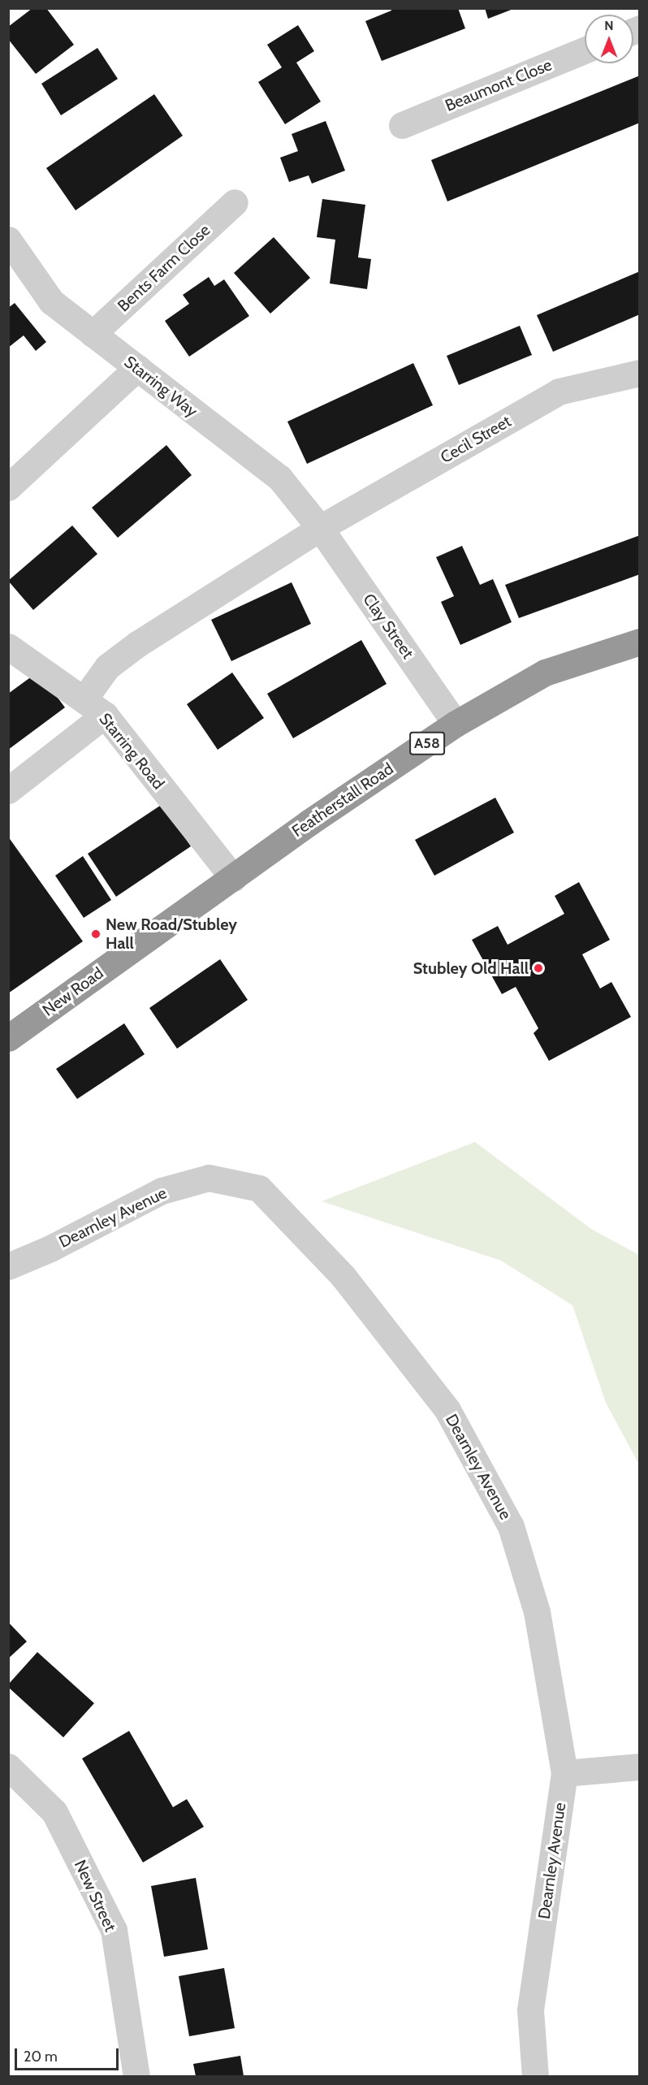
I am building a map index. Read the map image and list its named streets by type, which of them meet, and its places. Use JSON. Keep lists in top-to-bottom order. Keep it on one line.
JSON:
{"streets":{"highway":["A58","Featherstall Road","New Road"],"street":["Beaumont Close","Bents Farm Close","Starring Way","Cecil Street","Clay Street","Starring Road","Dearnley Avenue","New Street"]},"crossings":[["Bents Farm Close","Starring Way"],["Starring Way","Cecil Street"],["Starring Way","Clay Street"],["Cecil Street","Clay Street"],["Cecil Street","Starring Road"],["Clay Street","Featherstall Road"],["Starring Road","Featherstall Road"],["Starring Road","New Road"],["Featherstall Road","New Road"]],"places":["New Road/Stubley Hall","Stubley Old Hall"],"scale_bar":"20 m","north":"top"}
